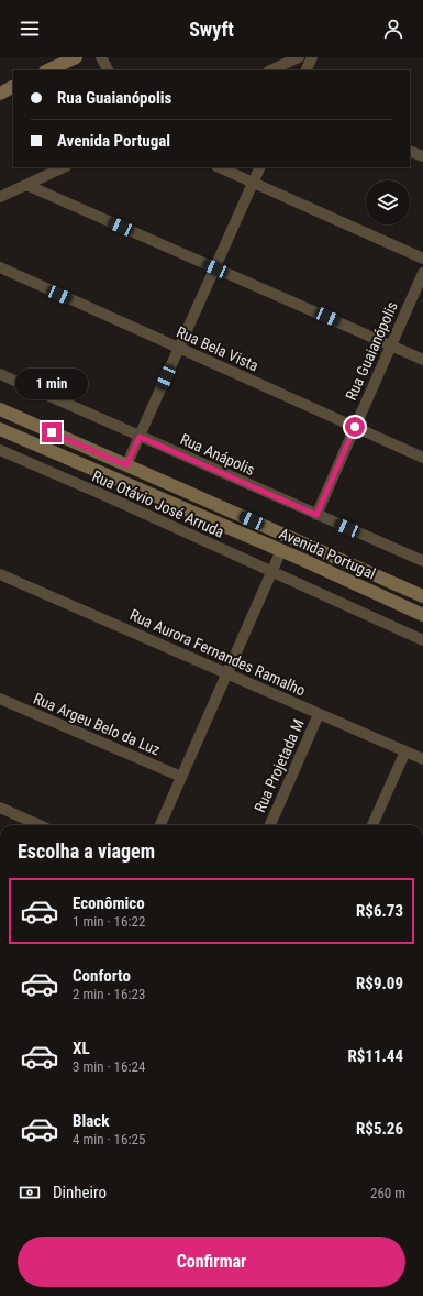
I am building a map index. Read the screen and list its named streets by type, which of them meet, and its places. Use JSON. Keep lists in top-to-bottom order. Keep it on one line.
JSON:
{"streets":{"main road":["Avenida Portugal"],"street":["Rua Bela Vista","Rua Guaianópolis","Rua Anápolis","Rua Otávio José Arruda","Rua Aurora Fernandes Ramalho","Rua Argeu Belo da Luz","Rua Projetada M"]},"crossings":[["Rua Bela Vista","Rua Guaianópolis"],["Rua Guaianópolis","Rua Anápolis"],["Rua Aurora Fernandes Ramalho","Rua Projetada M"]],"page":{"header":"Swyft","banner":["Rua Guaianópolis","Avenida Portugal"],"bubble":"1 min","heading":"Escolha a viagem","list":[{"name":"Econômico","note":"1 min · 16:22","value":"R$6.73"},{"name":"Conforto","note":"2 min · 16:23","value":"R$9.09"},{"name":"XL","note":"3 min · 16:24","value":"R$11.44"},{"name":"Black","note":"4 min · 16:25","value":"R$5.26"}],"pay":["Dinheiro","260 m"],"buttons":"Confirmar"}}
